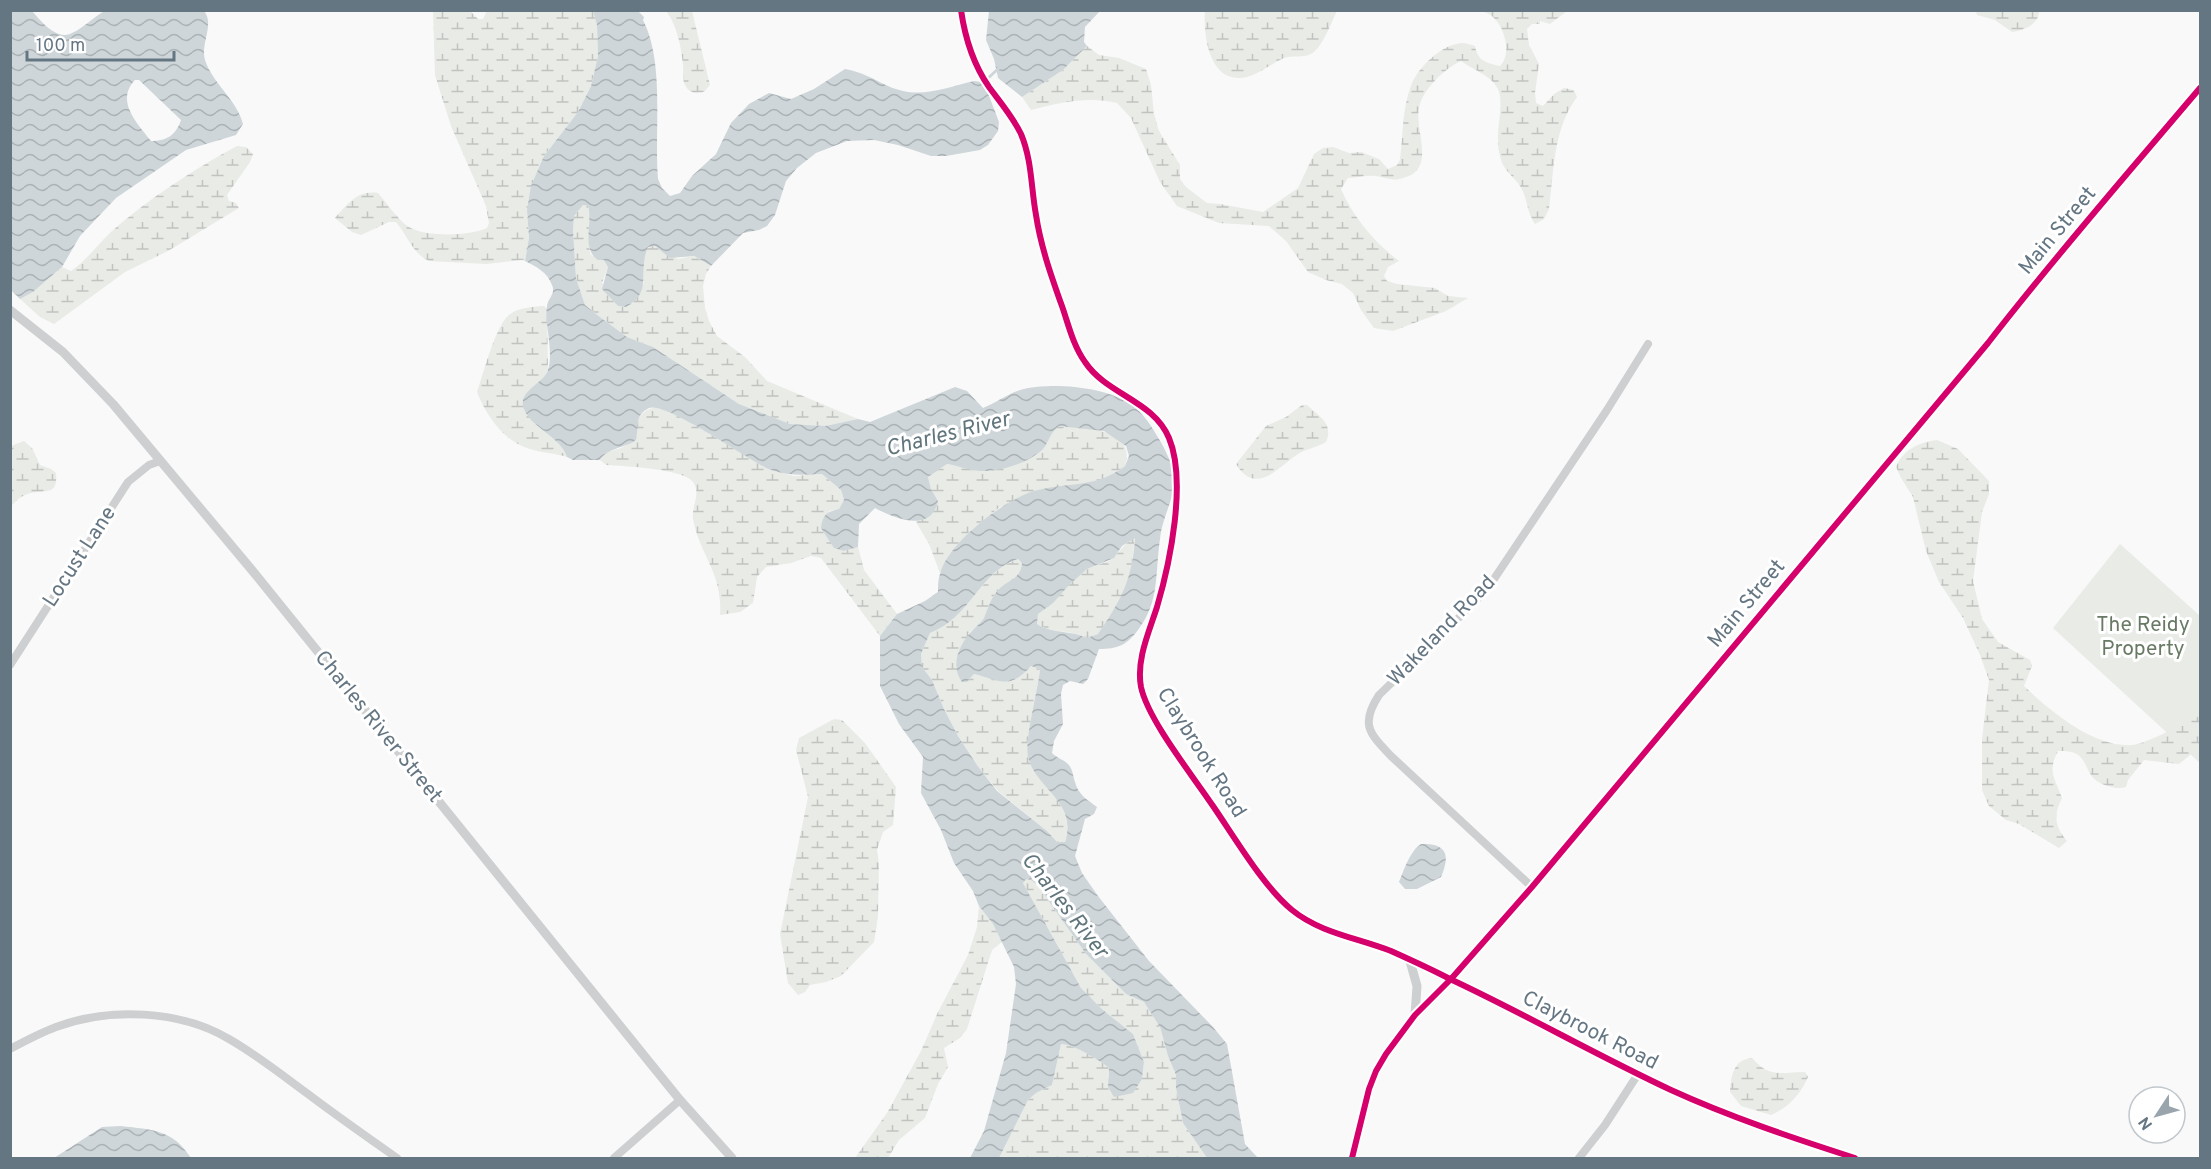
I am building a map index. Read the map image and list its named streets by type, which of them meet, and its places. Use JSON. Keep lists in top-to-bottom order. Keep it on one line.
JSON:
{"streets":{"street":["Main Street","Locust Lane","Wakeland Road","Charles River Street","Claybrook Road"]},"crossings":[["Main Street","Wakeland Road"],["Main Street","Claybrook Road"],["Locust Lane","Charles River Street"]],"water":["Charles River"],"parks":["The Reidy Property"],"scale_bar":"100 m","north":"bottom left"}
